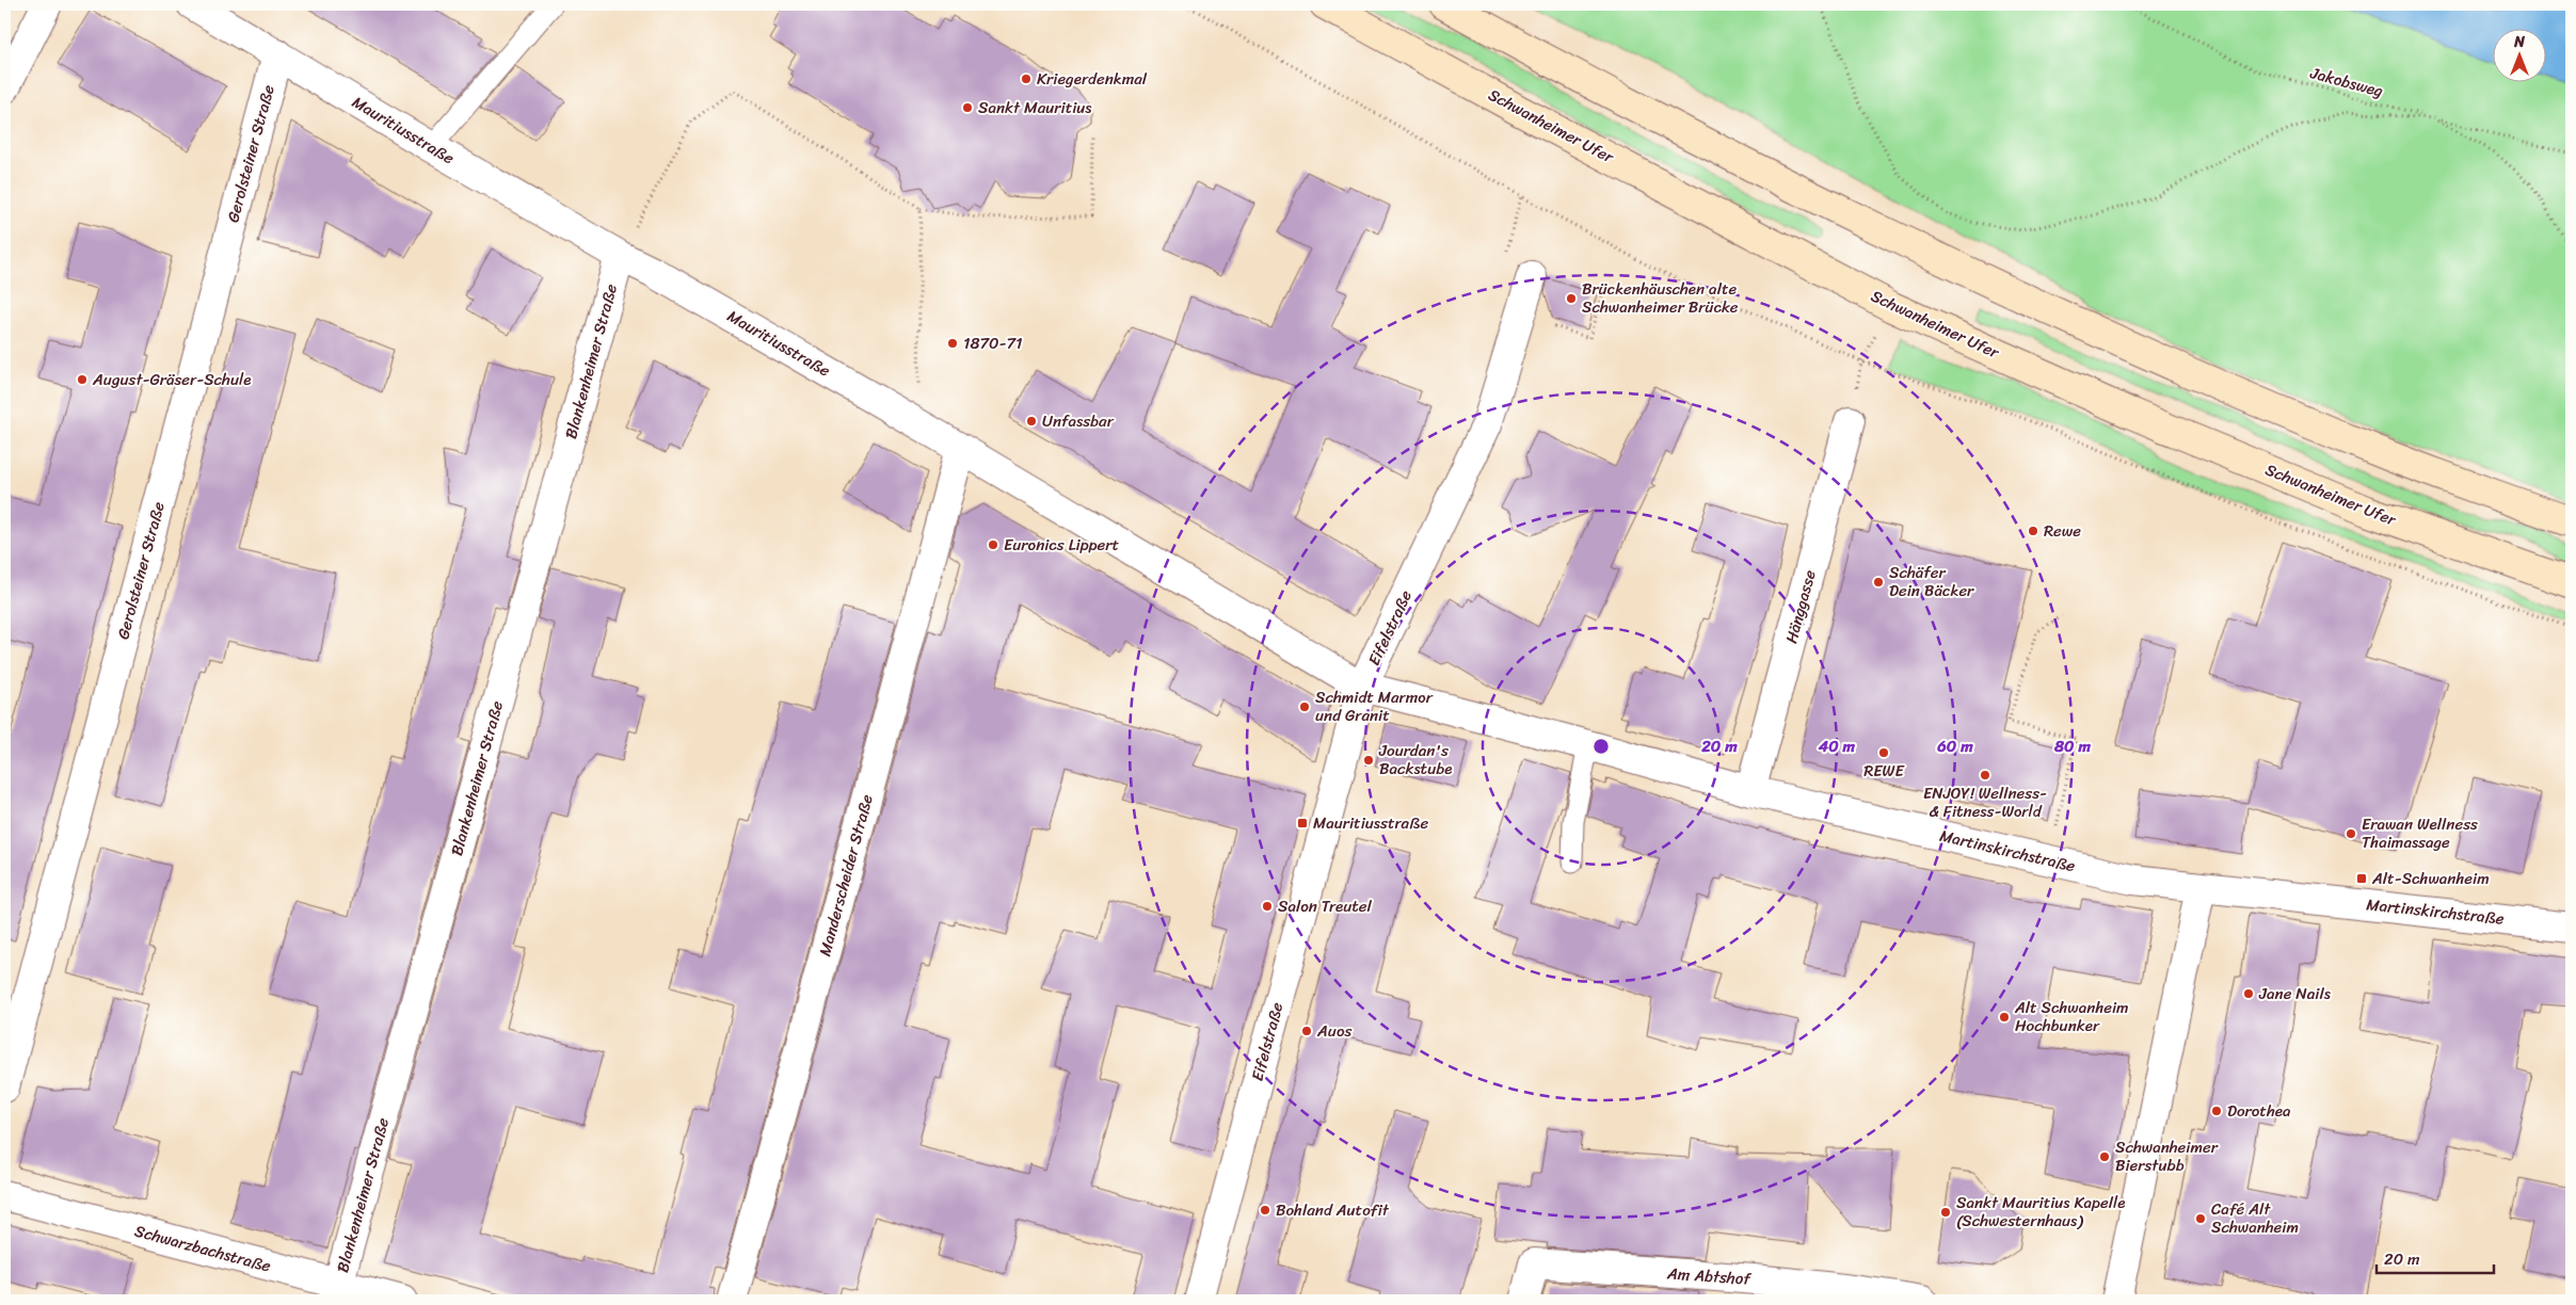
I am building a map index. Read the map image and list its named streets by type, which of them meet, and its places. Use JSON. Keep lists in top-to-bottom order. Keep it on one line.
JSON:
{"streets":{"main road":["Schwanheimer Ufer"],"street":["Mauritiusstraße","Gerolsteiner Straße","Blankenheimer Straße","Hänggasse","Eifelstraße","Martinskirchstraße","Manderscheider Straße","Schwarzbachstraße","Am Abtshof"],"path":["Jakobsweg"]},"crossings":[["Mauritiusstraße","Gerolsteiner Straße"],["Mauritiusstraße","Blankenheimer Straße"],["Mauritiusstraße","Eifelstraße"],["Mauritiusstraße","Martinskirchstraße"],["Mauritiusstraße","Manderscheider Straße"],["Blankenheimer Straße","Schwarzbachstraße"],["Hänggasse","Martinskirchstraße"],["Eifelstraße","Martinskirchstraße"]],"places":{"other":["Kriegerdenkmal","Sankt Mauritius","Brückenhäuschen alte Schwanheimer Brücke","1870-71","August-Gräser-Schule","Unfassbar","Rewe","Euronics Lippert","Schäfer Dein Bäcker","Schmidt Marmor und Granit","REWE","Jourdan's Backstube","ENJOY! Wellness- & Fitness-World","Erawan Wellness Thaimassage","Salon Treutel","Jane Nails","Alt Schwanheim Hochbunker","Auos","Dorothea","Schwanheimer Bierstubb","Bohland Autofit","Sankt Mauritius Kapelle (Schwesternhaus)","Café Alt Schwanheim"],"transit":["Mauritiusstraße","Alt-Schwanheim"]},"scale_bar":"20 m","north":"top","rings":["20 m","40 m","60 m","80 m"]}
